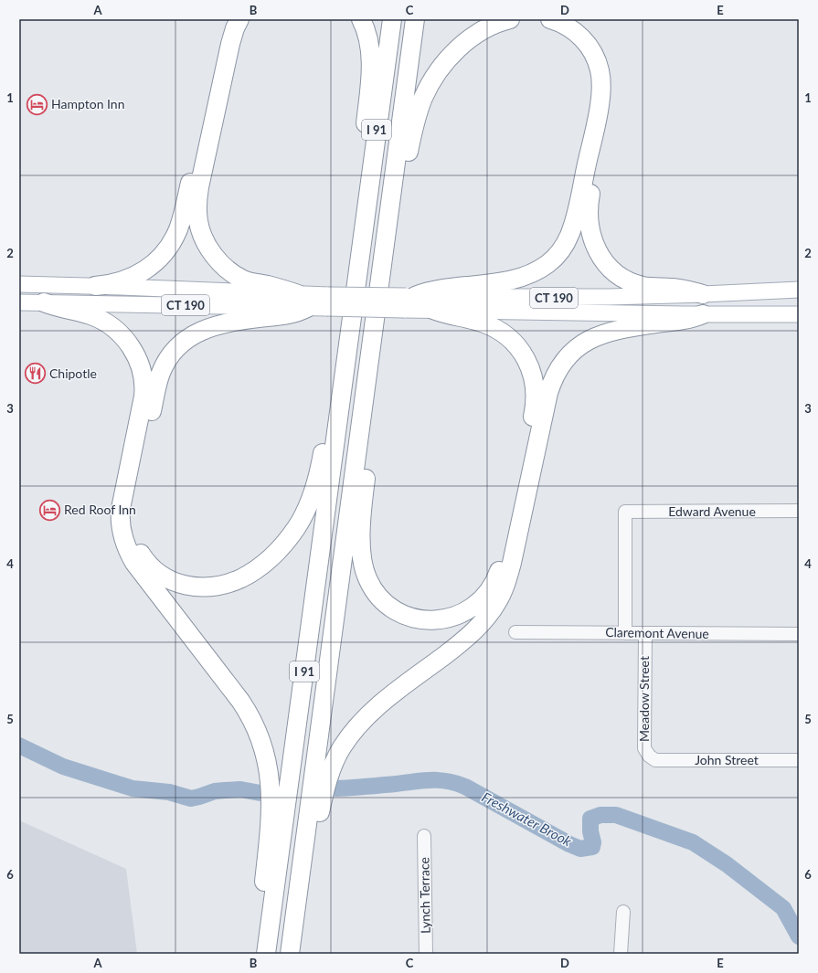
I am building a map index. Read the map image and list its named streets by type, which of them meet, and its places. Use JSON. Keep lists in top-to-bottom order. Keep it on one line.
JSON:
{"streets":{"highway":["I 91"],"main road":["CT 190"],"street":["Edward Avenue","Claremont Avenue","Meadow Street","John Street","Lynch Terrace"]},"crossings":[["Edward Avenue","Claremont Avenue"],["Claremont Avenue","Meadow Street"],["Meadow Street","John Street"]],"water":["Freshwater Brook"],"places":{"hotel":["Hampton Inn","Red Roof Inn"],"restaurant":["Chipotle"]},"grid":{"columns":["A","B","C","D","E"],"rows":["1","2","3","4","5","6"]}}
